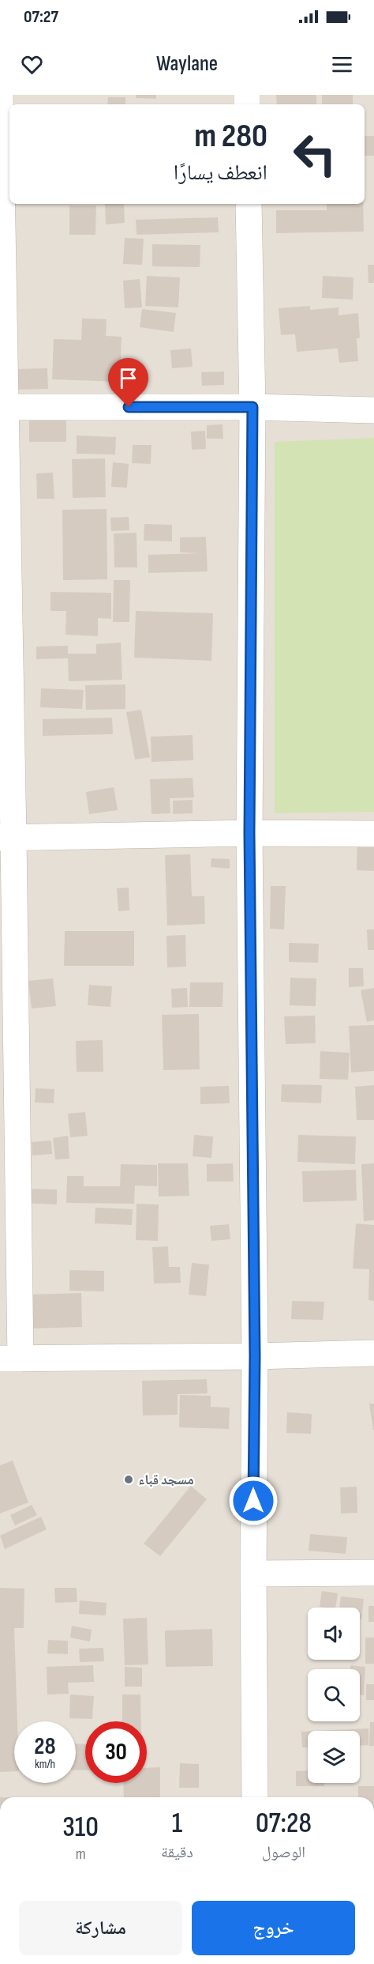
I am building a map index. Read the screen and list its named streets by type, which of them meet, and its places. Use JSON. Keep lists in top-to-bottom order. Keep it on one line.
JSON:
{"places":["مسجد قباء"],"page":{"status":"07:27","header":"Waylane","turn":["280 m","انعطف يسارًا"],"speed":"28 km/h","limit":"30","eta":["07:28","الوصول","1","دقيقة","310","m"],"buttons":["خروج","مشاركة"]}}
